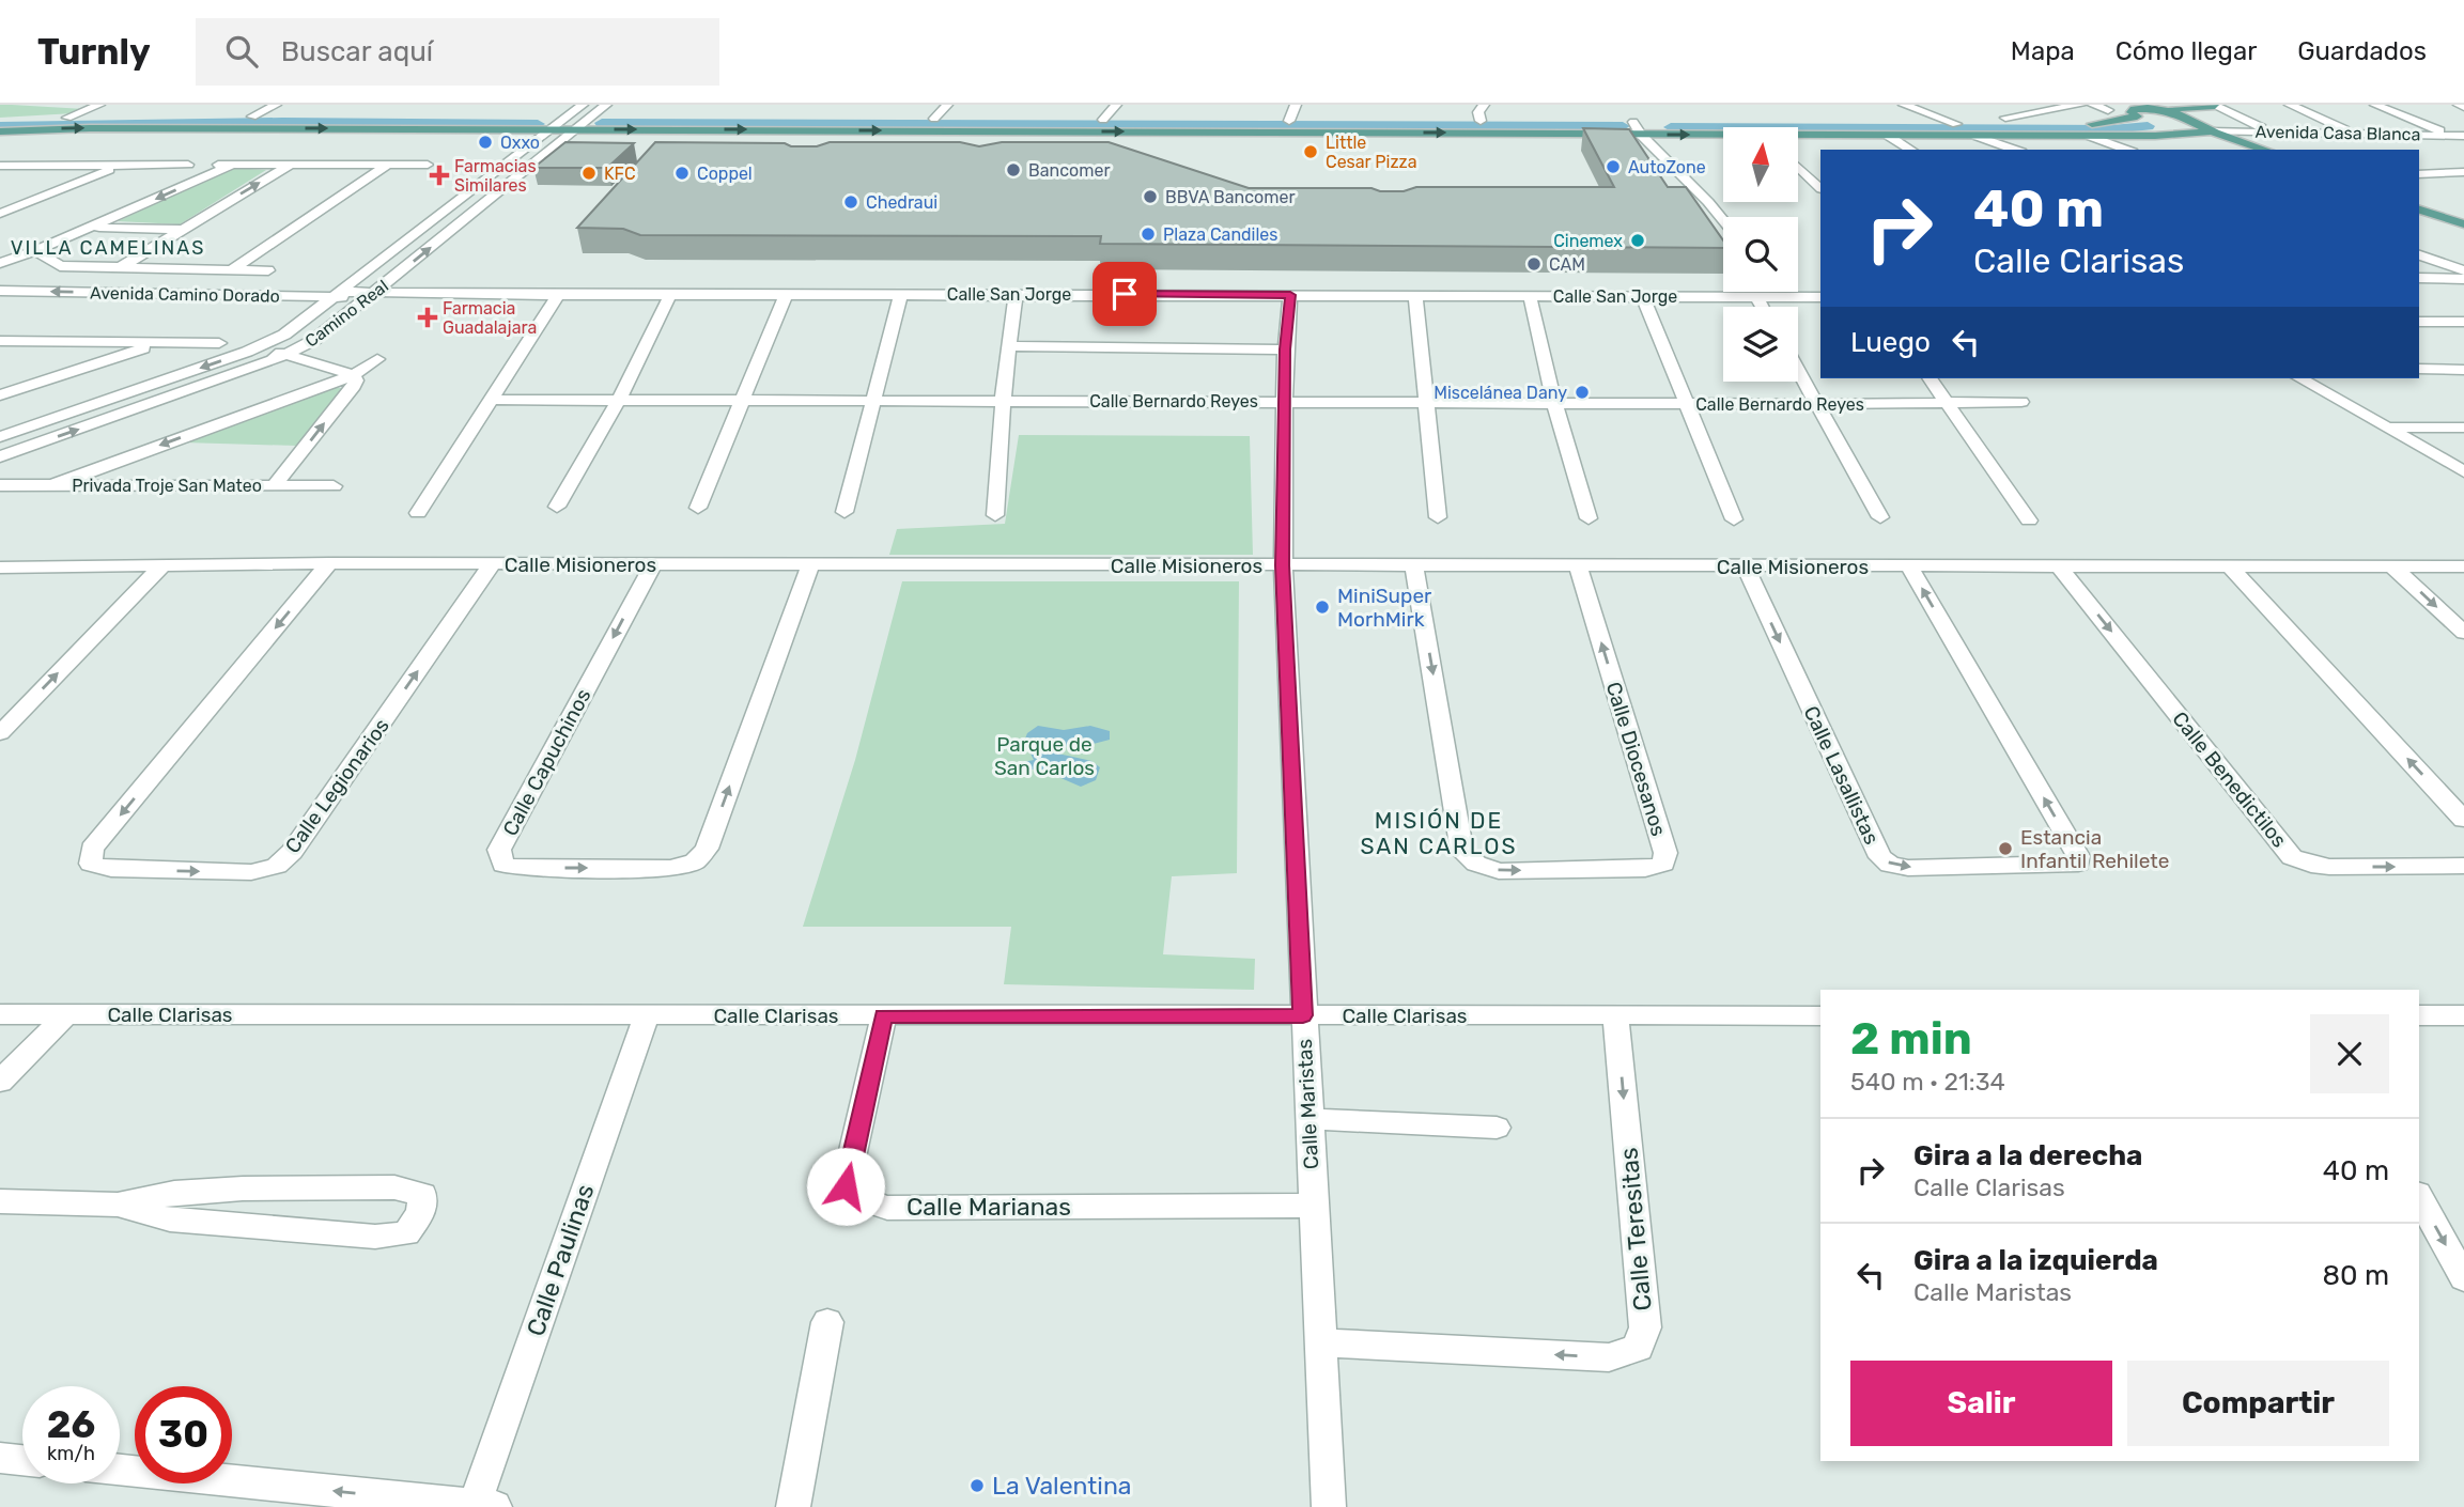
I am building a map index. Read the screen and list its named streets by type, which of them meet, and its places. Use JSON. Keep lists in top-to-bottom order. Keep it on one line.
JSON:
{"streets":{"street":["Avenida Casa Blanca","Avenida Camino Dorado","Calle San Jorge","Camino Real","Calle Bernardo Reyes","Privada Troje San Mateo","Calle Misioneros","Calle Diocesanos","Calle Capuchinos","Calle Lasallistas","Calle Benedictilos","Calle Legionarios","Calle Clarisas","Calle Maristas","Calle Marianas","Calle Teresitas","Calle Paulinas"]},"crossings":[["Avenida Camino Dorado","Calle San Jorge"],["Avenida Camino Dorado","Camino Real"],["Calle San Jorge","Camino Real"],["Calle San Jorge","Calle Maristas"],["Calle Bernardo Reyes","Calle Maristas"],["Calle Misioneros","Calle Diocesanos"],["Calle Misioneros","Calle Capuchinos"],["Calle Misioneros","Calle Lasallistas"],["Calle Misioneros","Calle Benedictilos"],["Calle Misioneros","Calle Legionarios"],["Calle Misioneros","Calle Maristas"],["Calle Clarisas","Calle Maristas"],["Calle Clarisas","Calle Marianas"],["Calle Clarisas","Calle Teresitas"],["Calle Clarisas","Calle Paulinas"],["Calle Maristas","Calle Marianas"],["Calle Maristas","Calle Teresitas"]],"districts":["VILLA CAMELINAS","MISIÓN DE SAN CARLOS"],"parks":["Parque de San Carlos"],"places":{"other":["Oxxo","Little Cesar Pizza","AutoZone","Bancomer","KFC","Coppel","BBVA Bancomer","Chedraui","Plaza Candiles","Cinemex","CAM","Miscelánea Dany","MiniSuper MorhMirk","Estancia Infantil Rehilete","La Valentina"],"health":["Farmacias Similares","Farmacia Guadalajara"]},"north":"top","page":{"header":"Turnly","search":"Buscar aquí","nav":["Mapa","Cómo llegar","Guardados"],"turn":["40 m","Calle Clarisas"],"then":"Luego","heading":["2 min","540 m · 21:34"],"list":[{"name":"Gira a la derecha","note":"Calle Clarisas","value":"40 m"},{"name":"Gira a la izquierda","note":"Calle Maristas","value":"80 m"}],"buttons":["Salir","Compartir"],"speed":"26 km/h","limit":"30"}}
